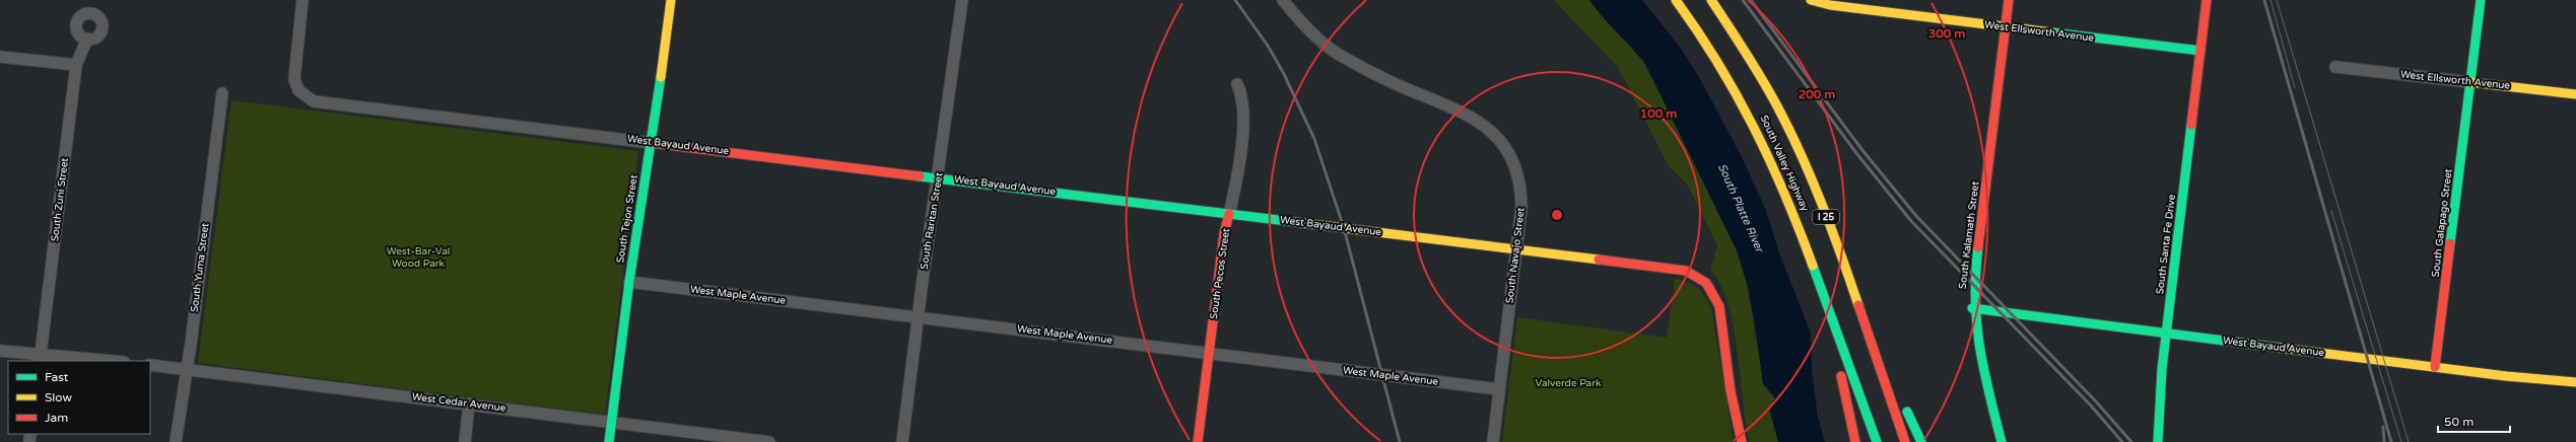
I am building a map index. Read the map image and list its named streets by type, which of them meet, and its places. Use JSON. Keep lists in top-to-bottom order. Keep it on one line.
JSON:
{"streets":{"main road":["West Ellsworth Avenue","West Bayaud Avenue","South Valley Highway","I 25","South Tejon Street","South Galapago Street","South Kalamath Street","South Santa Fe Drive","South Pecos Street"],"street":["South Zuni Street","South Raritan Street","South Navajo Street","South Yuma Street","West Maple Avenue","West Cedar Avenue"]},"crossings":[["West Ellsworth Avenue","South Galapago Street"],["West Ellsworth Avenue","South Kalamath Street"],["West Ellsworth Avenue","South Santa Fe Drive"],["West Bayaud Avenue","South Tejon Street"],["West Bayaud Avenue","South Raritan Street"],["West Bayaud Avenue","South Galapago Street"],["West Bayaud Avenue","South Kalamath Street"],["West Bayaud Avenue","South Santa Fe Drive"],["West Bayaud Avenue","South Navajo Street"],["West Bayaud Avenue","South Pecos Street"],["South Tejon Street","West Maple Avenue"],["South Tejon Street","West Cedar Avenue"],["South Raritan Street","West Maple Avenue"],["South Navajo Street","West Maple Avenue"],["South Yuma Street","West Cedar Avenue"],["South Pecos Street","West Maple Avenue"]],"water":["South Platte River"],"parks":["West-Bar-Val Wood Park","Valverde Park"],"legend":["Fast","Slow","Jam"],"scale_bar":"50 m","rings":["300 m","200 m","100 m"]}
